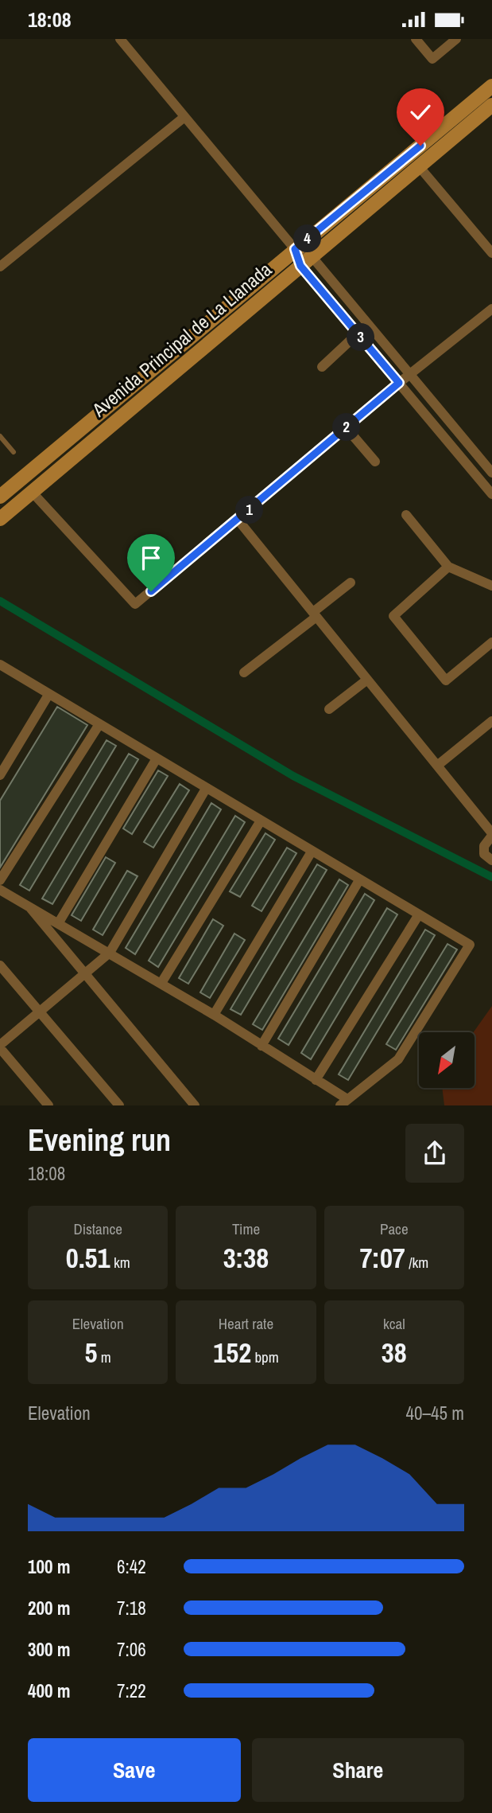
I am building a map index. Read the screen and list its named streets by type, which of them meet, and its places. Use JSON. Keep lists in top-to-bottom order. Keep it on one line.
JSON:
{"streets":{"main road":["Avenida Principal de La Llanada"]},"north":"bottom left","page":{"status":"18:08","pins":["4","3","2","1"],"heading":["Evening run","18:08"],"stats":[["Distance","0.51 km"],["Time","3:38"],["Pace","7:07 /km"],["Elevation","5 m"],["Heart rate","152 bpm"],["kcal","38"]],"chart":["Elevation","40–45 m"],"list":[{"name":"100 m","note":"6:42"},{"name":"200 m","note":"7:18"},{"name":"300 m","note":"7:06"},{"name":"400 m","note":"7:22"}],"buttons":["Save","Share"]}}
